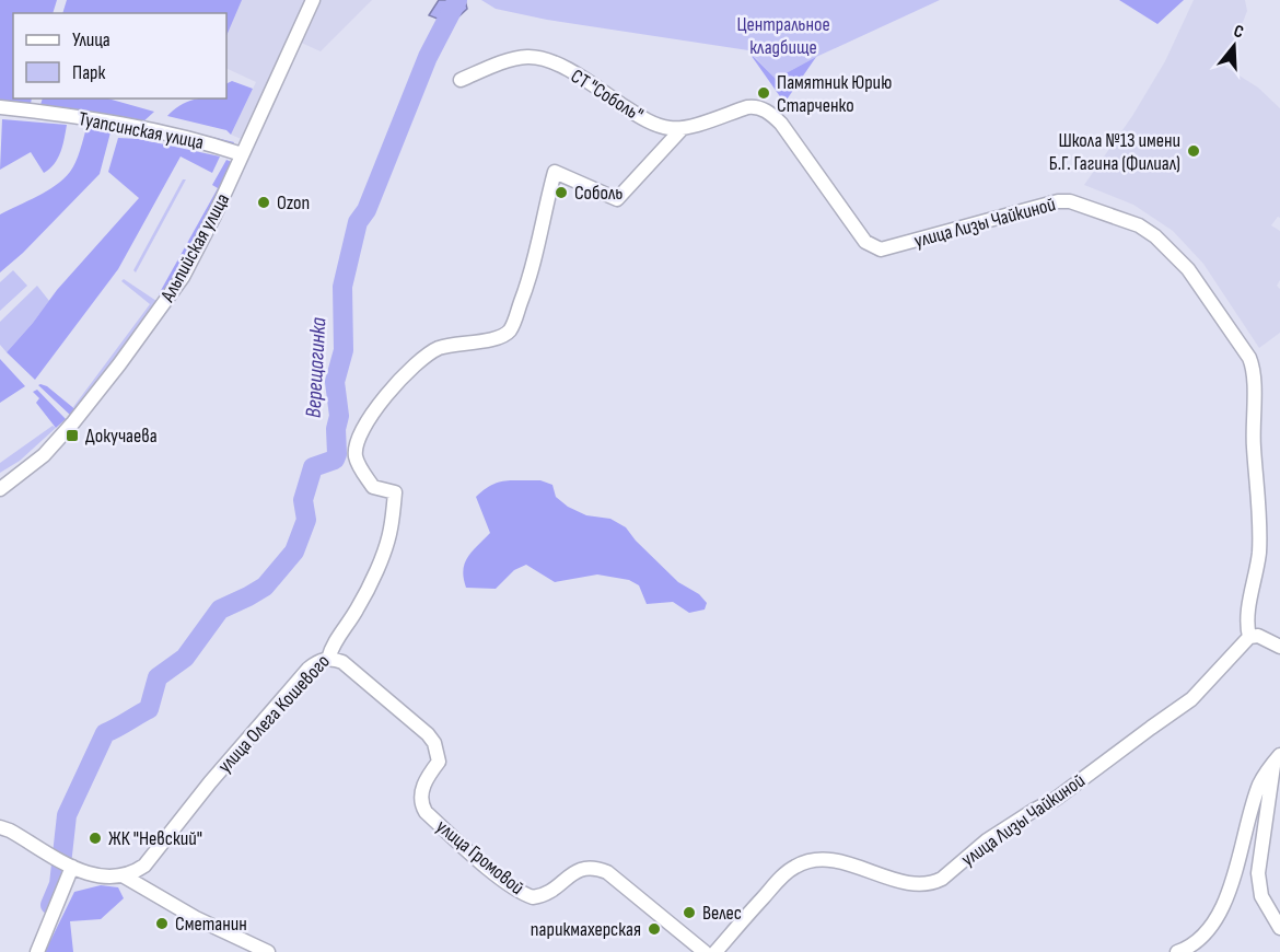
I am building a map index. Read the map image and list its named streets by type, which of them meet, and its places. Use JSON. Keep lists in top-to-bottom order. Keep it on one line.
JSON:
{"streets":{"street":["СТ \"Соболь\"","Туапсинская улица","улица Лизы Чайкиной","Альпийская улица","улица Олега Кошевого","улица Громовой"]},"crossings":[["СТ \"Соболь\"","улица Лизы Чайкиной"],["СТ \"Соболь\"","улица Олега Кошевого"],["Туапсинская улица","Альпийская улица"],["улица Олега Кошевого","улица Громовой"]],"water":["Верещагинка"],"parks":["Центральное кладбище"],"places":{"other":["Памятник Юрию Старченко","Школа №13 имени Б.Г. Гагина (Филиал)","Соболь","Ozon","ЖК \"Невский\"","Велес","Сметанин","парикмахерская"],"transit":["Докучаева"]},"legend":["Улица","Парк"],"north":"top"}
